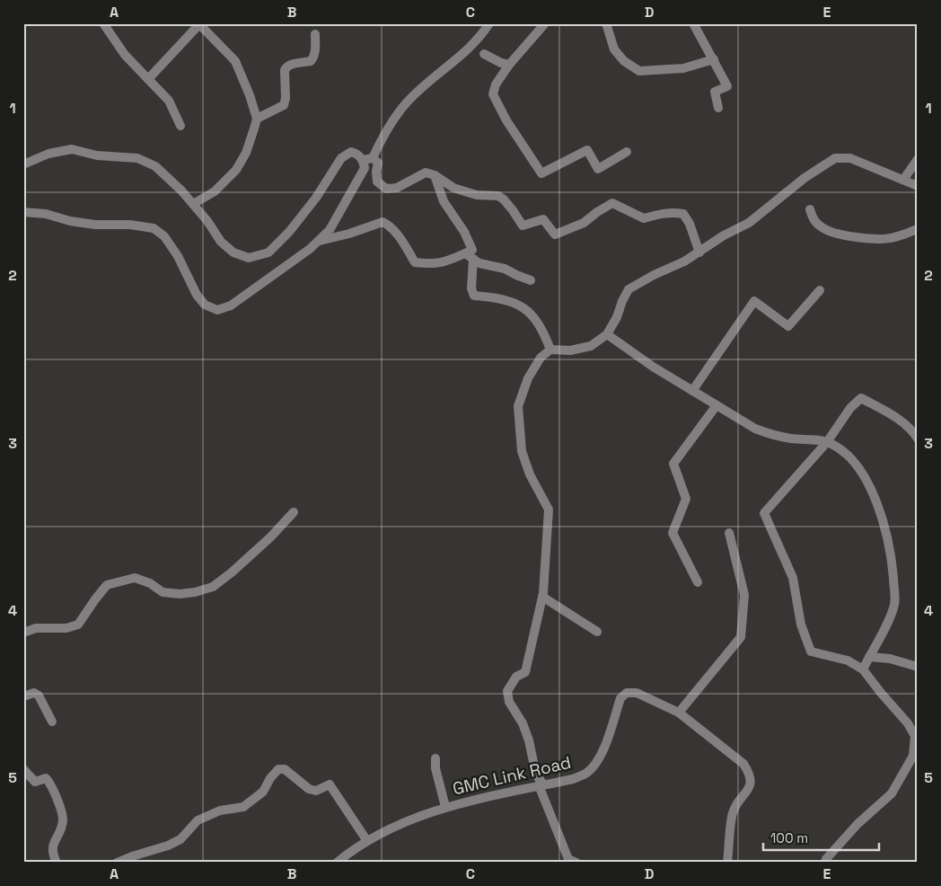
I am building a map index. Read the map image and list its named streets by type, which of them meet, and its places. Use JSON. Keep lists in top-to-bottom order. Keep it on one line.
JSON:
{"streets":{"street":["GMC Link Road"]},"scale_bar":"100 m","grid":{"columns":["A","B","C","D","E"],"rows":["1","2","3","4","5"]}}
